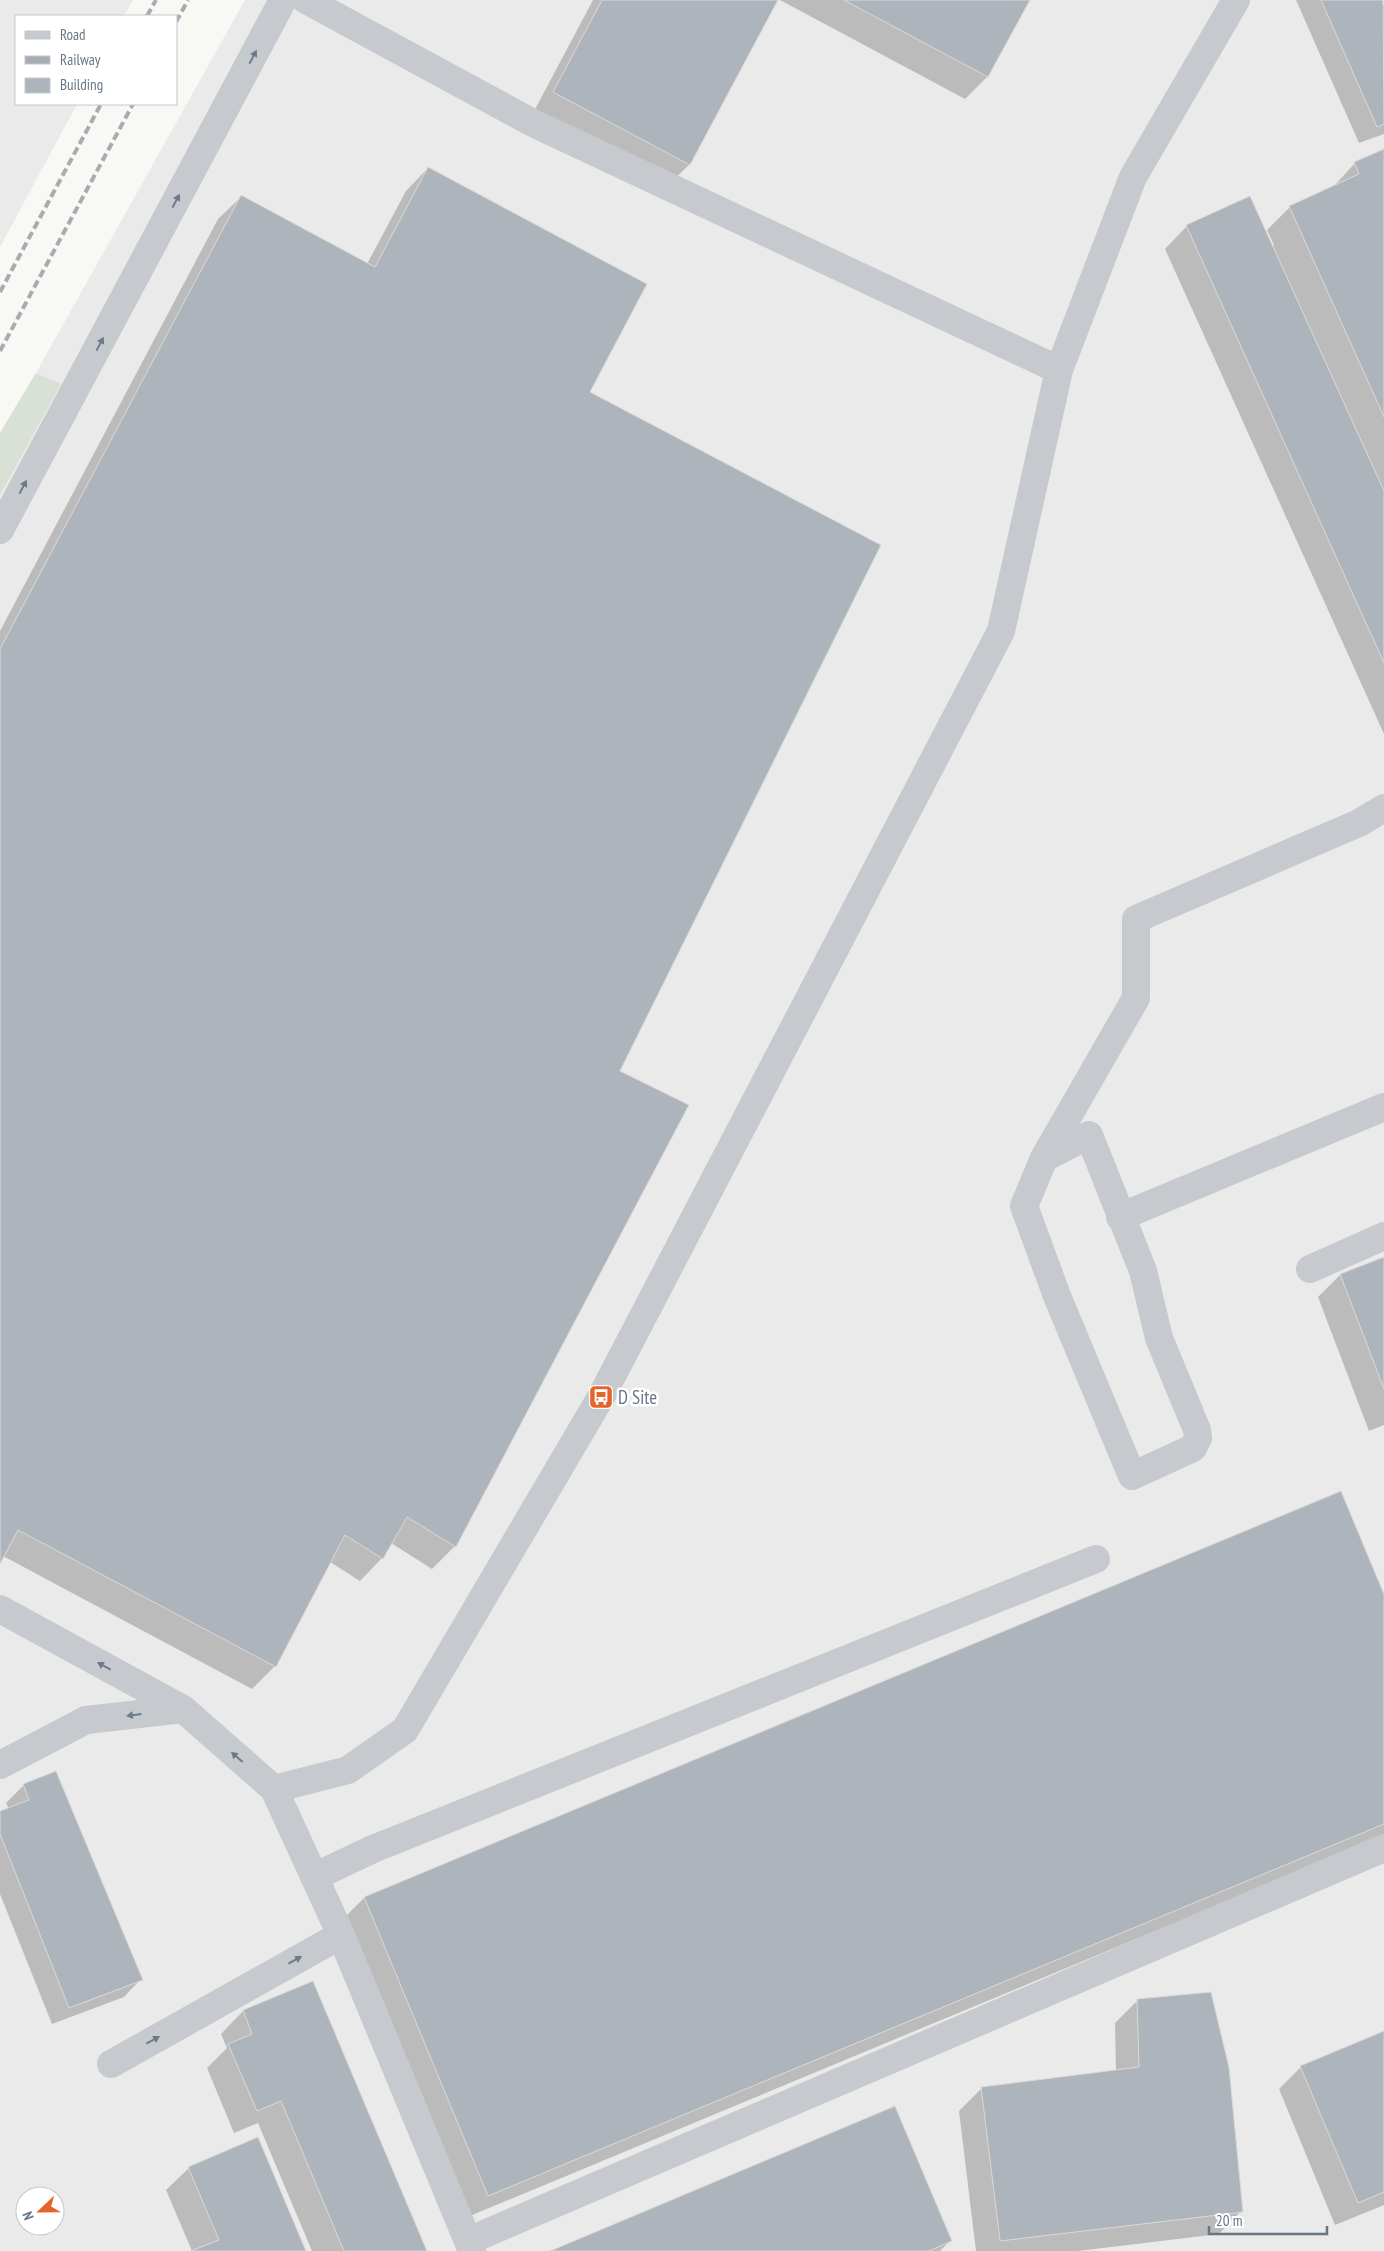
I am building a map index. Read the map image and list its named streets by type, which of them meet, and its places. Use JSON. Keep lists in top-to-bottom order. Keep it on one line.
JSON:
{"places":{"bus stop":["D Site"]},"legend":["Road","Railway","Building"],"scale_bar":"20 m","north":"left"}
